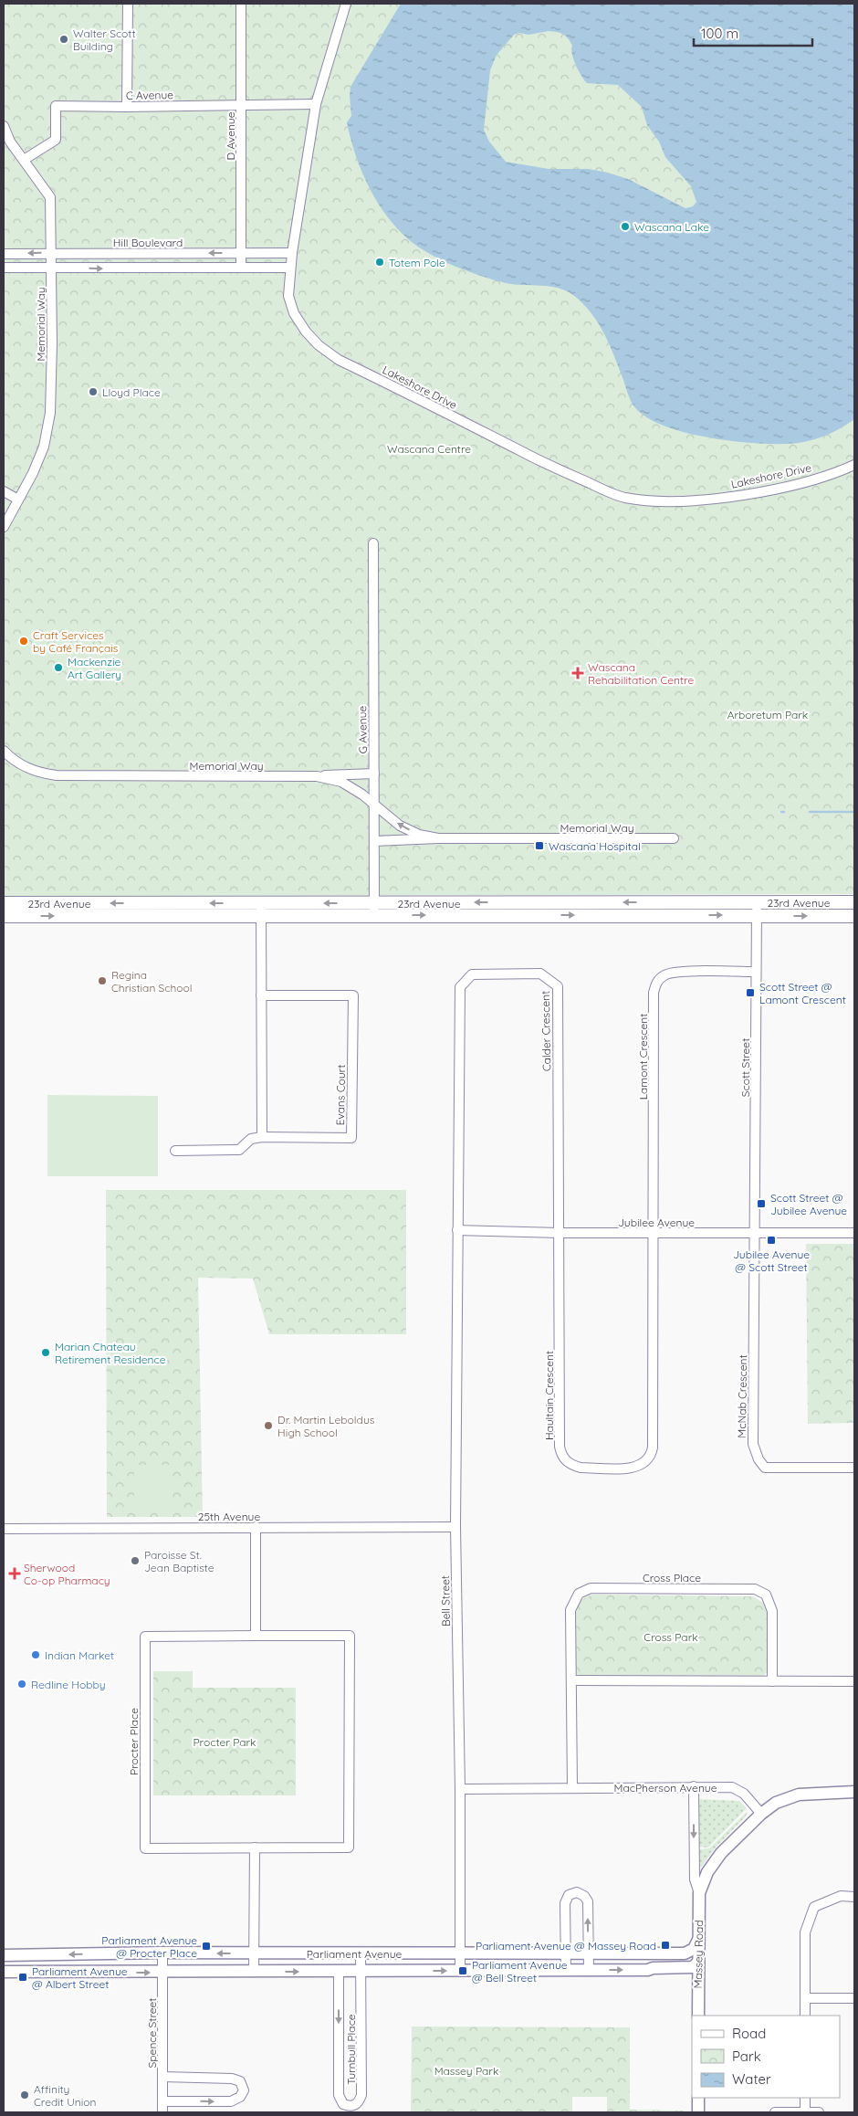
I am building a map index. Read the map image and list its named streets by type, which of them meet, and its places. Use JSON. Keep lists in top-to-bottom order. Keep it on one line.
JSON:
{"streets":{"main road":["23rd Avenue"],"street":["C Avenue","D Avenue","Hill Boulevard","Memorial Way","Lakeshore Drive","G Avenue","Calder Crescent","Lamont Crescent","Scott Street","Evans Court","Jubilee Avenue","Haultain Crescent","McNab Crescent","25th Avenue","Cross Place","Bell Street","Procter Place","MacPherson Avenue","Parliament Avenue","Massey Road","Spence Street","Turnbull Place"]},"crossings":[["C Avenue","D Avenue"],["C Avenue","Memorial Way"],["C Avenue","Lakeshore Drive"],["D Avenue","Hill Boulevard"],["Hill Boulevard","Memorial Way"],["Hill Boulevard","Lakeshore Drive"],["Memorial Way","G Avenue"],["G Avenue","23rd Avenue"],["23rd Avenue","Scott Street"],["Calder Crescent","Jubilee Avenue"],["Calder Crescent","Haultain Crescent"],["Calder Crescent","Bell Street"],["Lamont Crescent","Scott Street"],["Lamont Crescent","Jubilee Avenue"],["Lamont Crescent","Haultain Crescent"],["Scott Street","Jubilee Avenue"],["Scott Street","McNab Crescent"],["Jubilee Avenue","Haultain Crescent"],["Jubilee Avenue","McNab Crescent"],["Jubilee Avenue","Bell Street"],["25th Avenue","Bell Street"],["Cross Place","MacPherson Avenue"],["Bell Street","MacPherson Avenue"],["Bell Street","Parliament Avenue"],["MacPherson Avenue","Massey Road"],["Parliament Avenue","Massey Road"],["Parliament Avenue","Spence Street"],["Parliament Avenue","Turnbull Place"]],"parks":["Wascana Centre","Arboretum Park","Cross Park","Procter Park","Massey Park"],"places":{"other":["Walter Scott Building","Wascana Lake","Totem Pole","Lloyd Place","Craft Services by Café Français","Mackenzie Art Gallery","Regina Christian School","Marian Chateau Retirement Residence","Dr. Martin Leboldus High School","Paroisse St. Jean Baptiste","Indian Market","Redline Hobby","Affinity Credit Union"],"health":["Wascana Rehabilitation Centre","Sherwood Co-op Pharmacy"],"transit":["Wascana Hospital","Scott Street @ Lamont Crescent","Scott Street @ Jubilee Avenue","Jubilee Avenue @ Scott Street","Parliament Avenue @ Massey Road","Parliament Avenue @ Procter Place","Parliament Avenue @ Bell Street","Parliament Avenue @ Albert Street"]},"legend":["Road","Park","Water"],"scale_bar":"100 m"}
